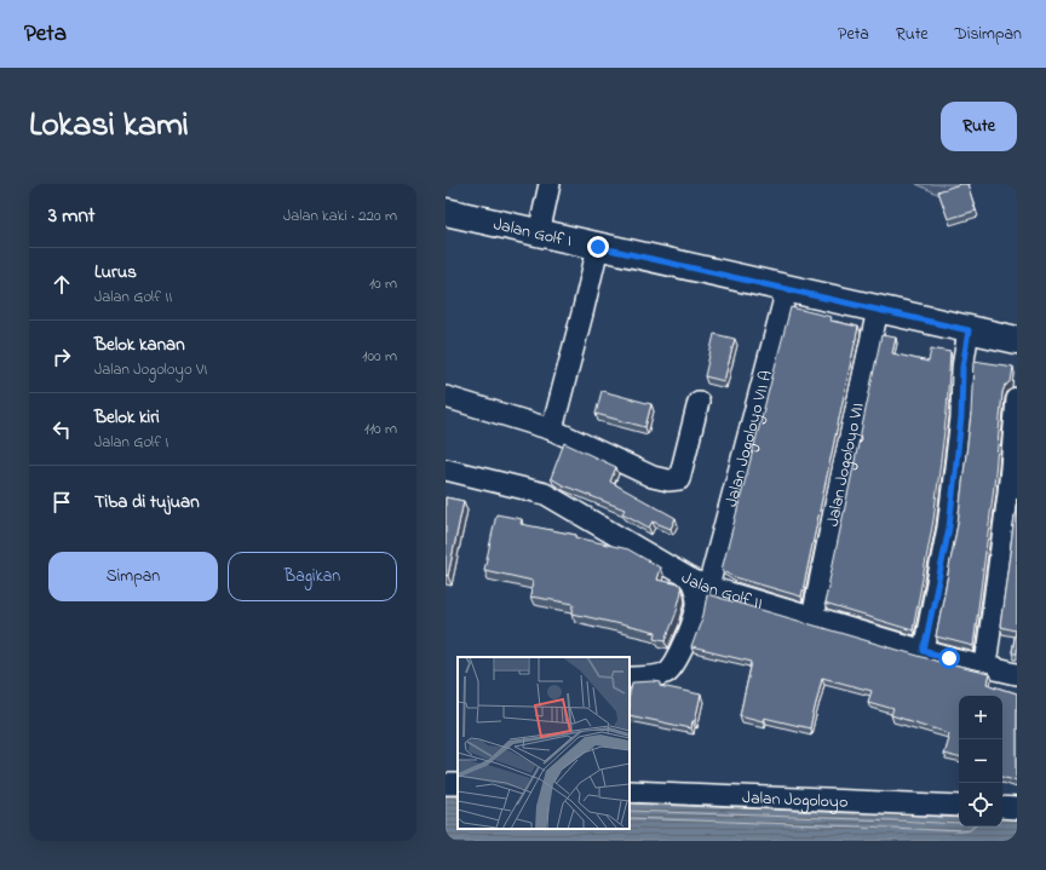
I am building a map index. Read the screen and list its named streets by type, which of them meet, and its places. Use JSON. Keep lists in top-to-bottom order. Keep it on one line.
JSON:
{"streets":{"main road":["Jalan Golf I"],"street":["Jalan Jogoloyo VII A","Jalan Jogoloyo VII","Jalan Golf II","Jalan Jogoloyo"]},"crossings":[["Jalan Golf I","Jalan Jogoloyo VII A"],["Jalan Golf I","Jalan Jogoloyo VII"],["Jalan Jogoloyo VII A","Jalan Golf II"],["Jalan Jogoloyo VII","Jalan Golf II"]],"page":{"header":"Peta","nav":["Peta","Rute","Disimpan"],"title":"Lokasi kami","buttons":["Rute",["Simpan","Bagikan"]],"heading":["3 mnt","Jalan kaki · 220 m"],"list":[["Lurus","Jalan Golf II","10 m"],["Belok kanan","Jalan Jogoloyo VI","100 m"],["Belok kiri","Jalan Golf I","110 m"],"Tiba di tujuan"],"map_buttons":["+","−"]}}
